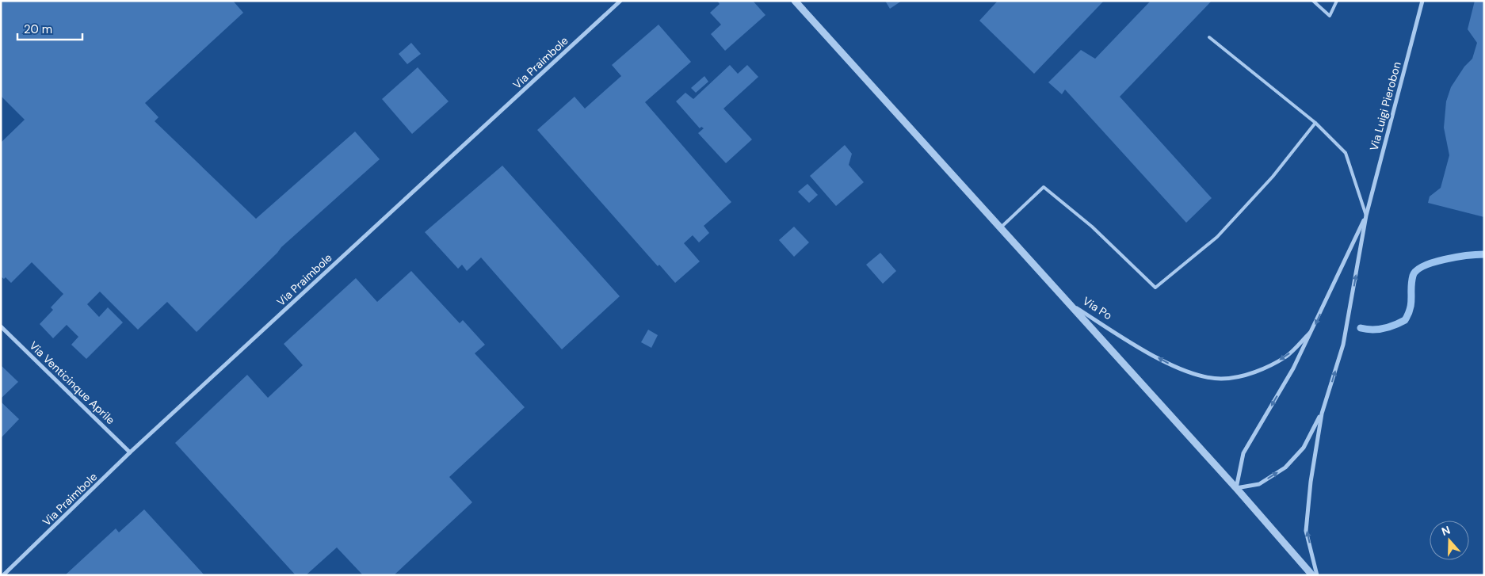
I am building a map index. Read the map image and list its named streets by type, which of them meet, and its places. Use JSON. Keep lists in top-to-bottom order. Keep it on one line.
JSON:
{"streets":{"street":["Via Praimbole","Via Luigi Pierobon","Via Po","Via Venticinque Aprile"]},"crossings":[["Via Praimbole","Via Venticinque Aprile"],["Via Luigi Pierobon","Via Po"]],"scale_bar":"20 m","north":"top"}
